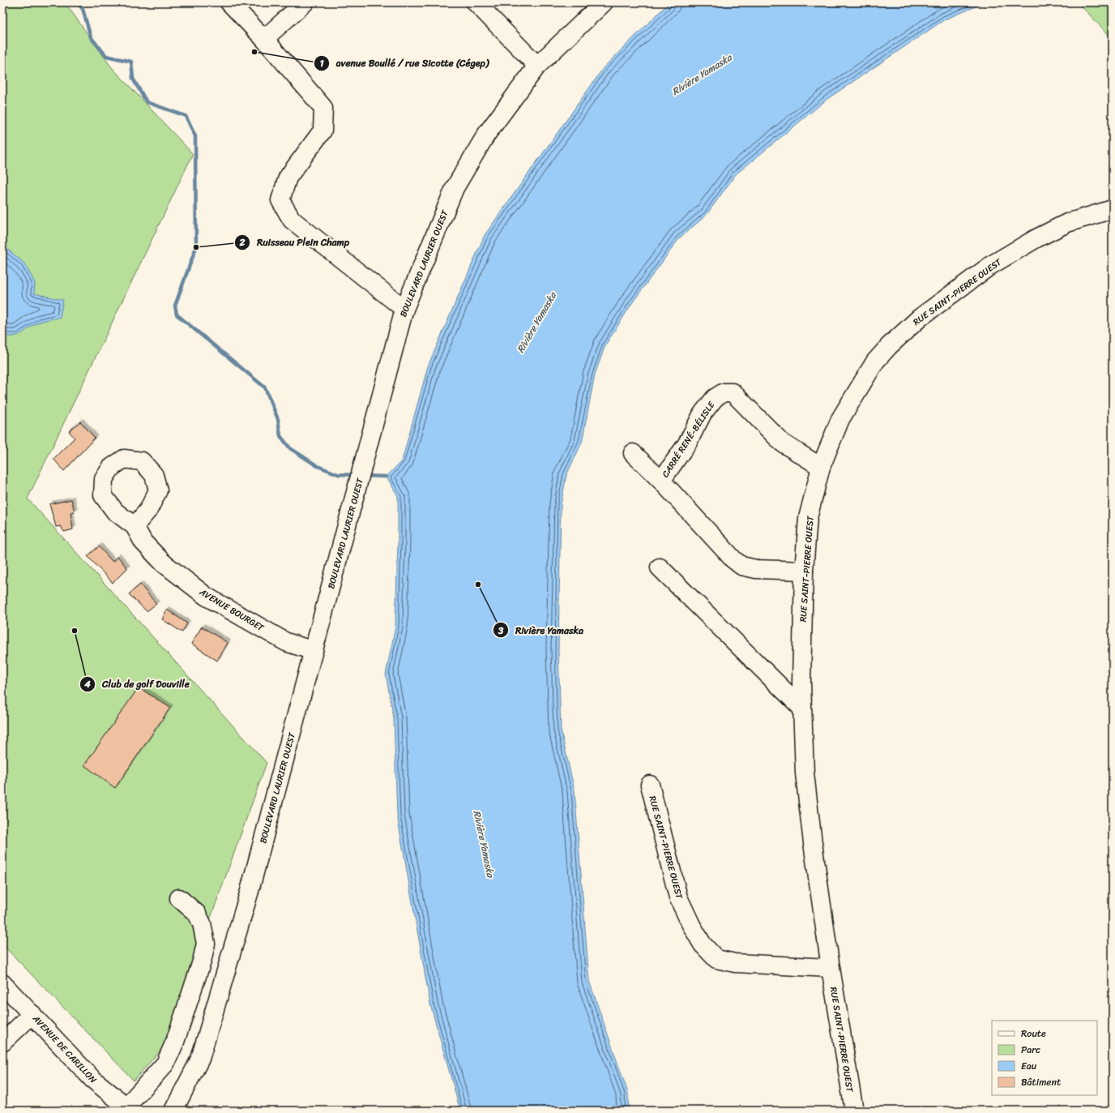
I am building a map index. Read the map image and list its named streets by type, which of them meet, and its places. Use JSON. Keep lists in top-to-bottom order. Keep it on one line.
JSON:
{"streets":{"street":["BOULEVARD LAURIER OUEST","RUE SAINT-PIERRE OUEST","CARRÉ RENÉ-BÉLISLE","AVENUE BOURGET","AVENUE DE CARILLON"]},"crossings":[["BOULEVARD LAURIER OUEST","AVENUE BOURGET"],["RUE SAINT-PIERRE OUEST","CARRÉ RENÉ-BÉLISLE"]],"water":["Rivière Yamaska"],"places":["avenue Boullé / rue Sicotte (Cégep)","Ruisseau Plein Champ","Rivière Yamaska","Club de golf Douville"],"legend":["Route","Parc","Eau","Bâtiment"]}
